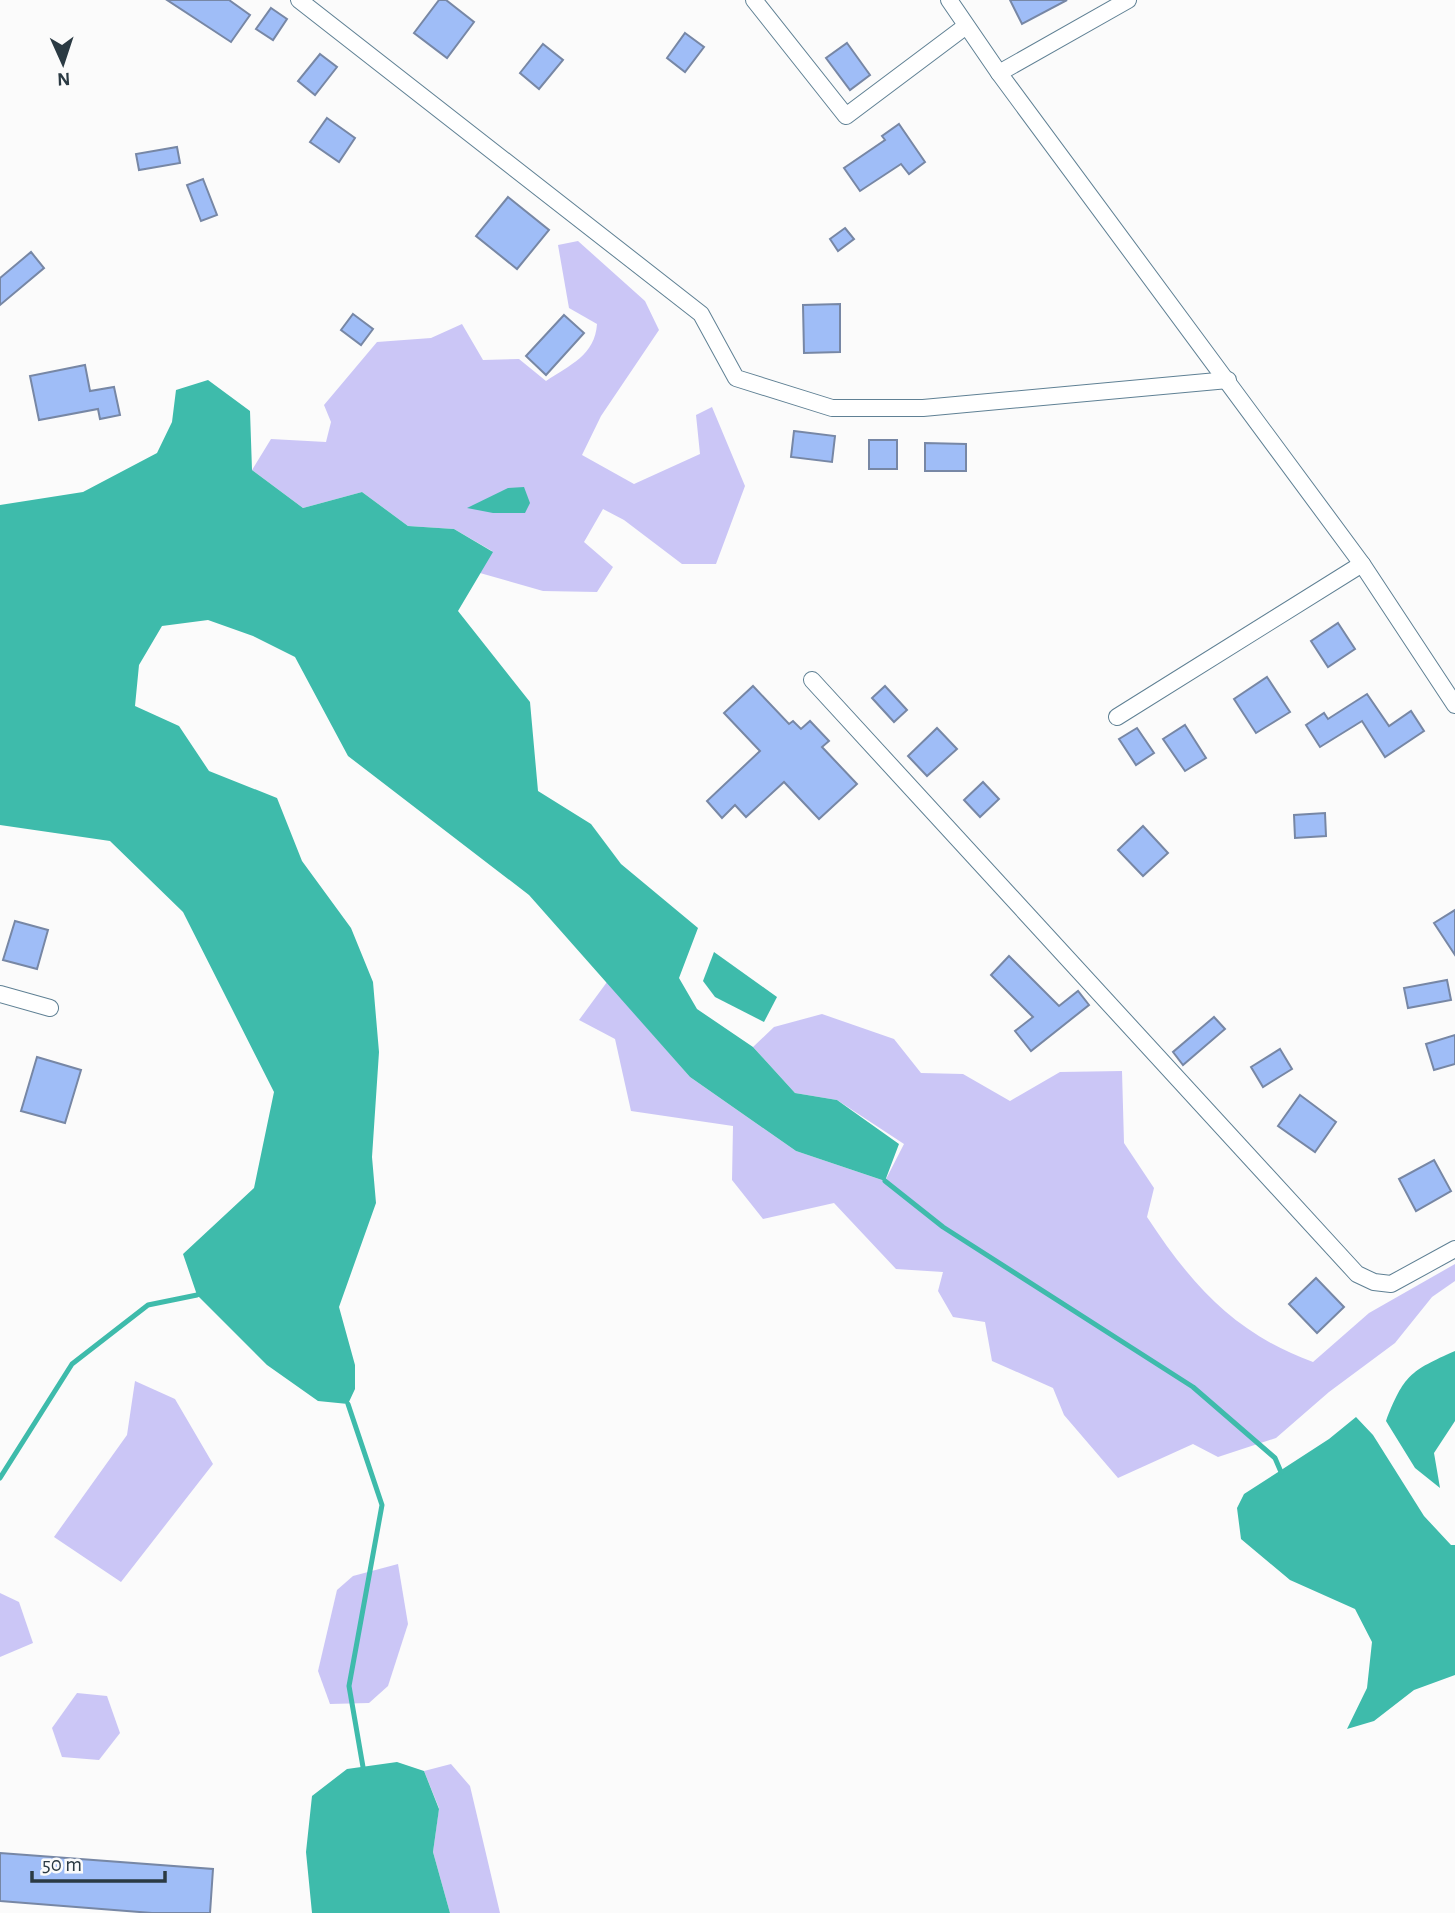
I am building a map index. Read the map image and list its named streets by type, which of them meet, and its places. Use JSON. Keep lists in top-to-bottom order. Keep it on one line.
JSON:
{"scale_bar":"50 m","north":"bottom"}
